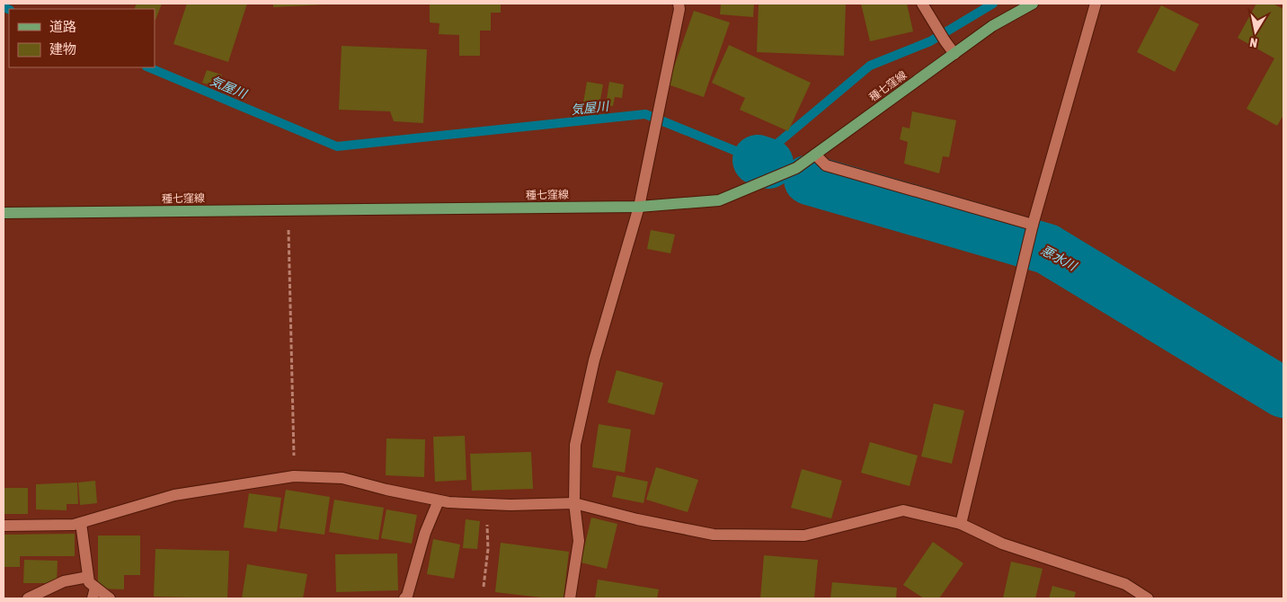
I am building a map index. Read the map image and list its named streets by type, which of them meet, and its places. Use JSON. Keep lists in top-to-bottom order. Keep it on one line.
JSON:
{"streets":{"main road":["種七窪線"]},"water":["気屋川","悪水川"],"legend":["道路","建物"],"north":"bottom"}
